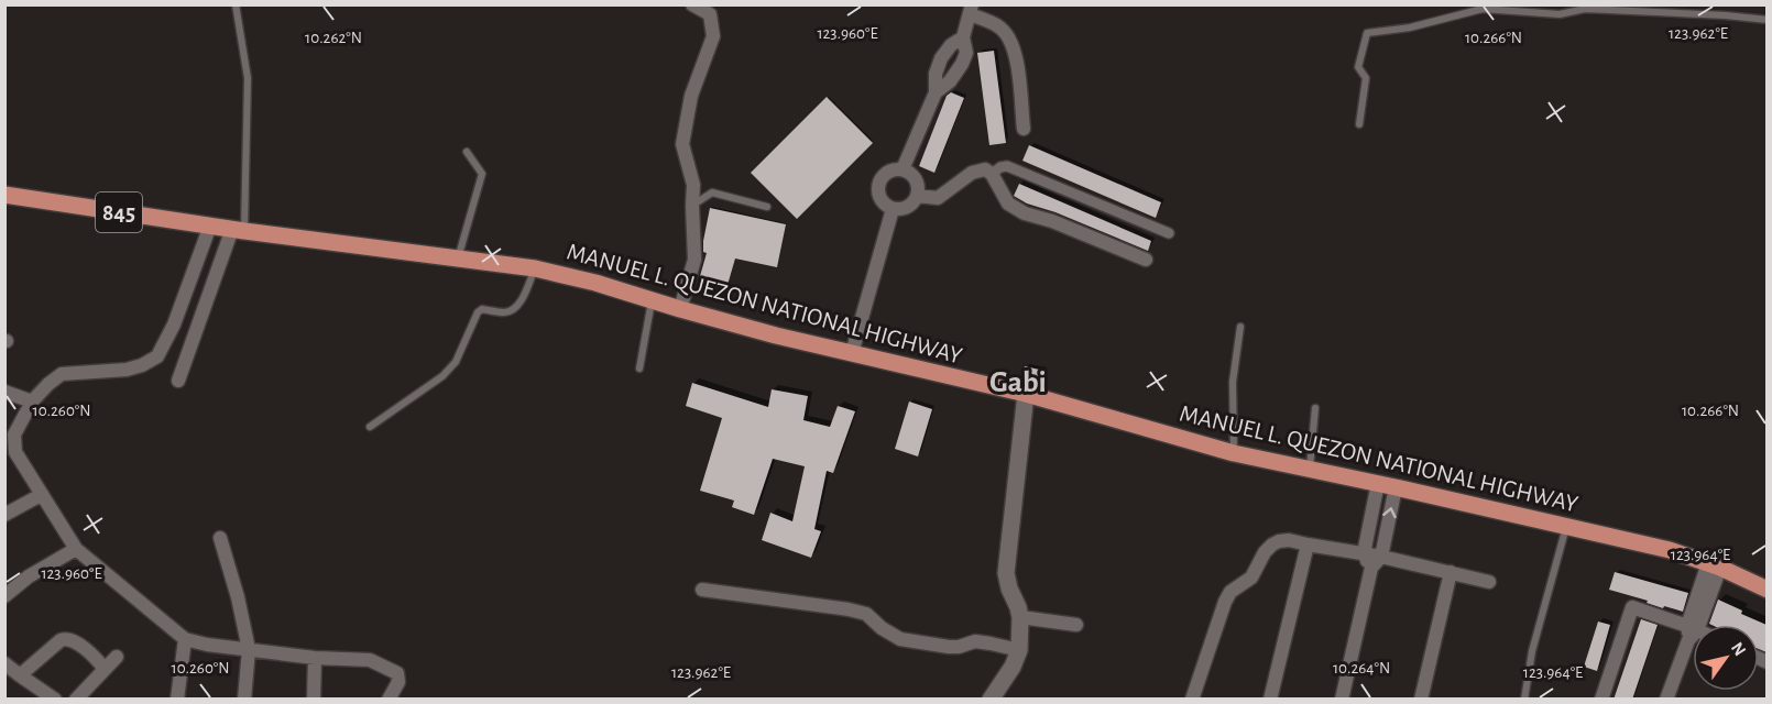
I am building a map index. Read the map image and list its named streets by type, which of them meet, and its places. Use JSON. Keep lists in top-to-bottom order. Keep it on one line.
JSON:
{"streets":{"main road":["845","MANUEL L. QUEZON NATIONAL HIGHWAY"]},"districts":["Gabi"],"north":"top right","coordinates":["123.960°E","123.962°E","10.266°N","10.262°N","10.260°N","123.964°E","10.264°N"]}
